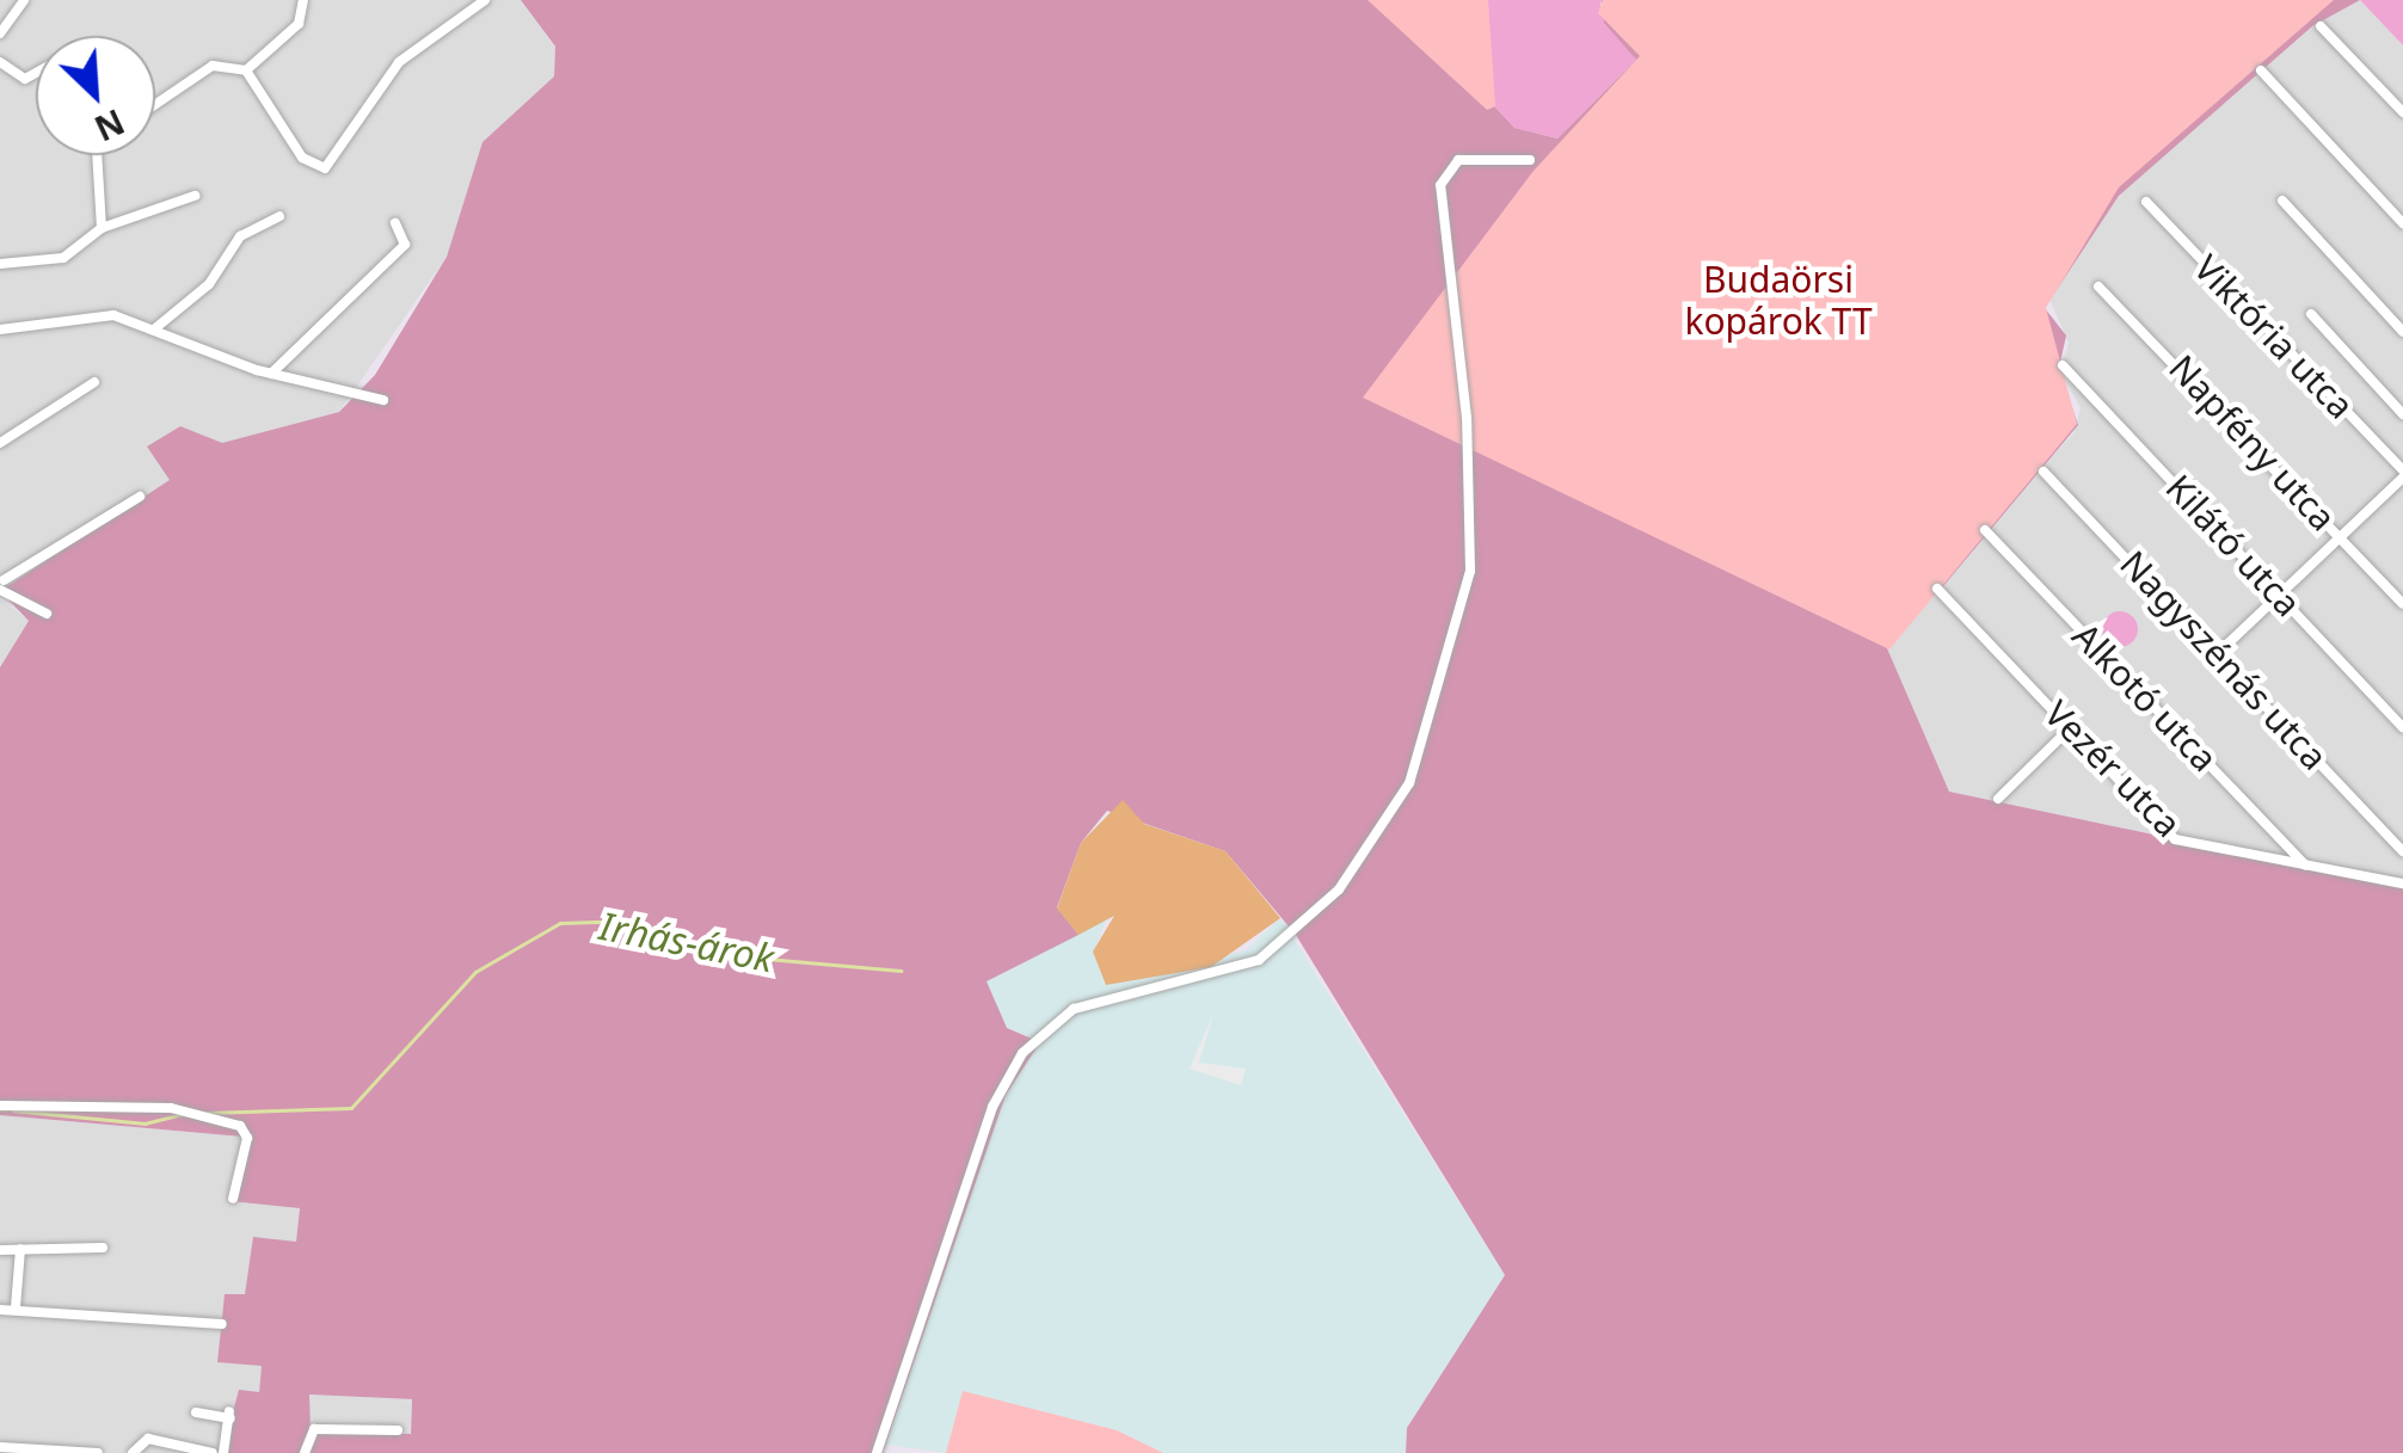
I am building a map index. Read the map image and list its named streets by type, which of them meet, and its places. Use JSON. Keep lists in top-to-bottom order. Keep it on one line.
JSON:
{"streets":{"street":["Viktória utca","Napfény utca","Kilátó utca","Nagyszénás utca","Alkotó utca","Vezér utca"]},"crossings":[["Alkotó utca","Vezér utca"]],"water":["Irhás-árok"],"parks":["Budaörsi kopárok TT"],"north":"bottom right"}
